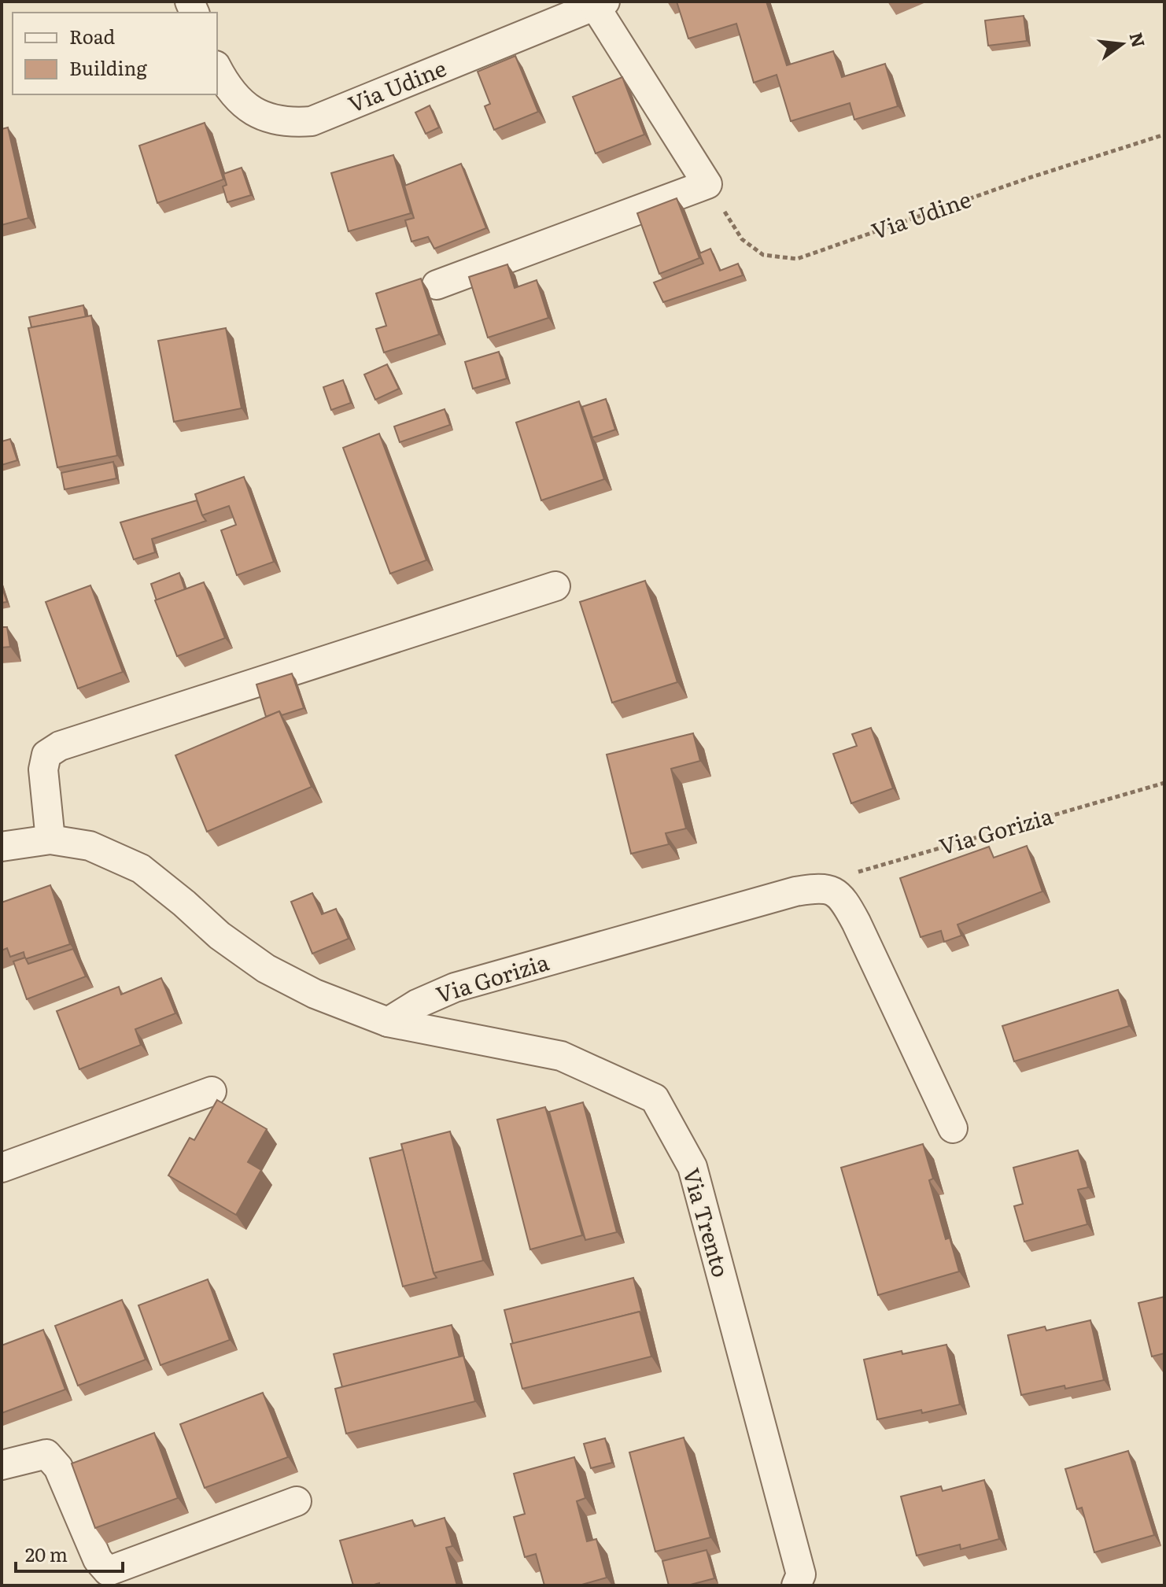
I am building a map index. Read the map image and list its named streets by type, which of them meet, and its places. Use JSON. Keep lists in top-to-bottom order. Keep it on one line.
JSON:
{"streets":{"street":["Via Udine","Via Gorizia","Via Trento"]},"crossings":[["Via Gorizia","Via Trento"]],"legend":["Road","Building"],"scale_bar":"20 m","north":"right"}
